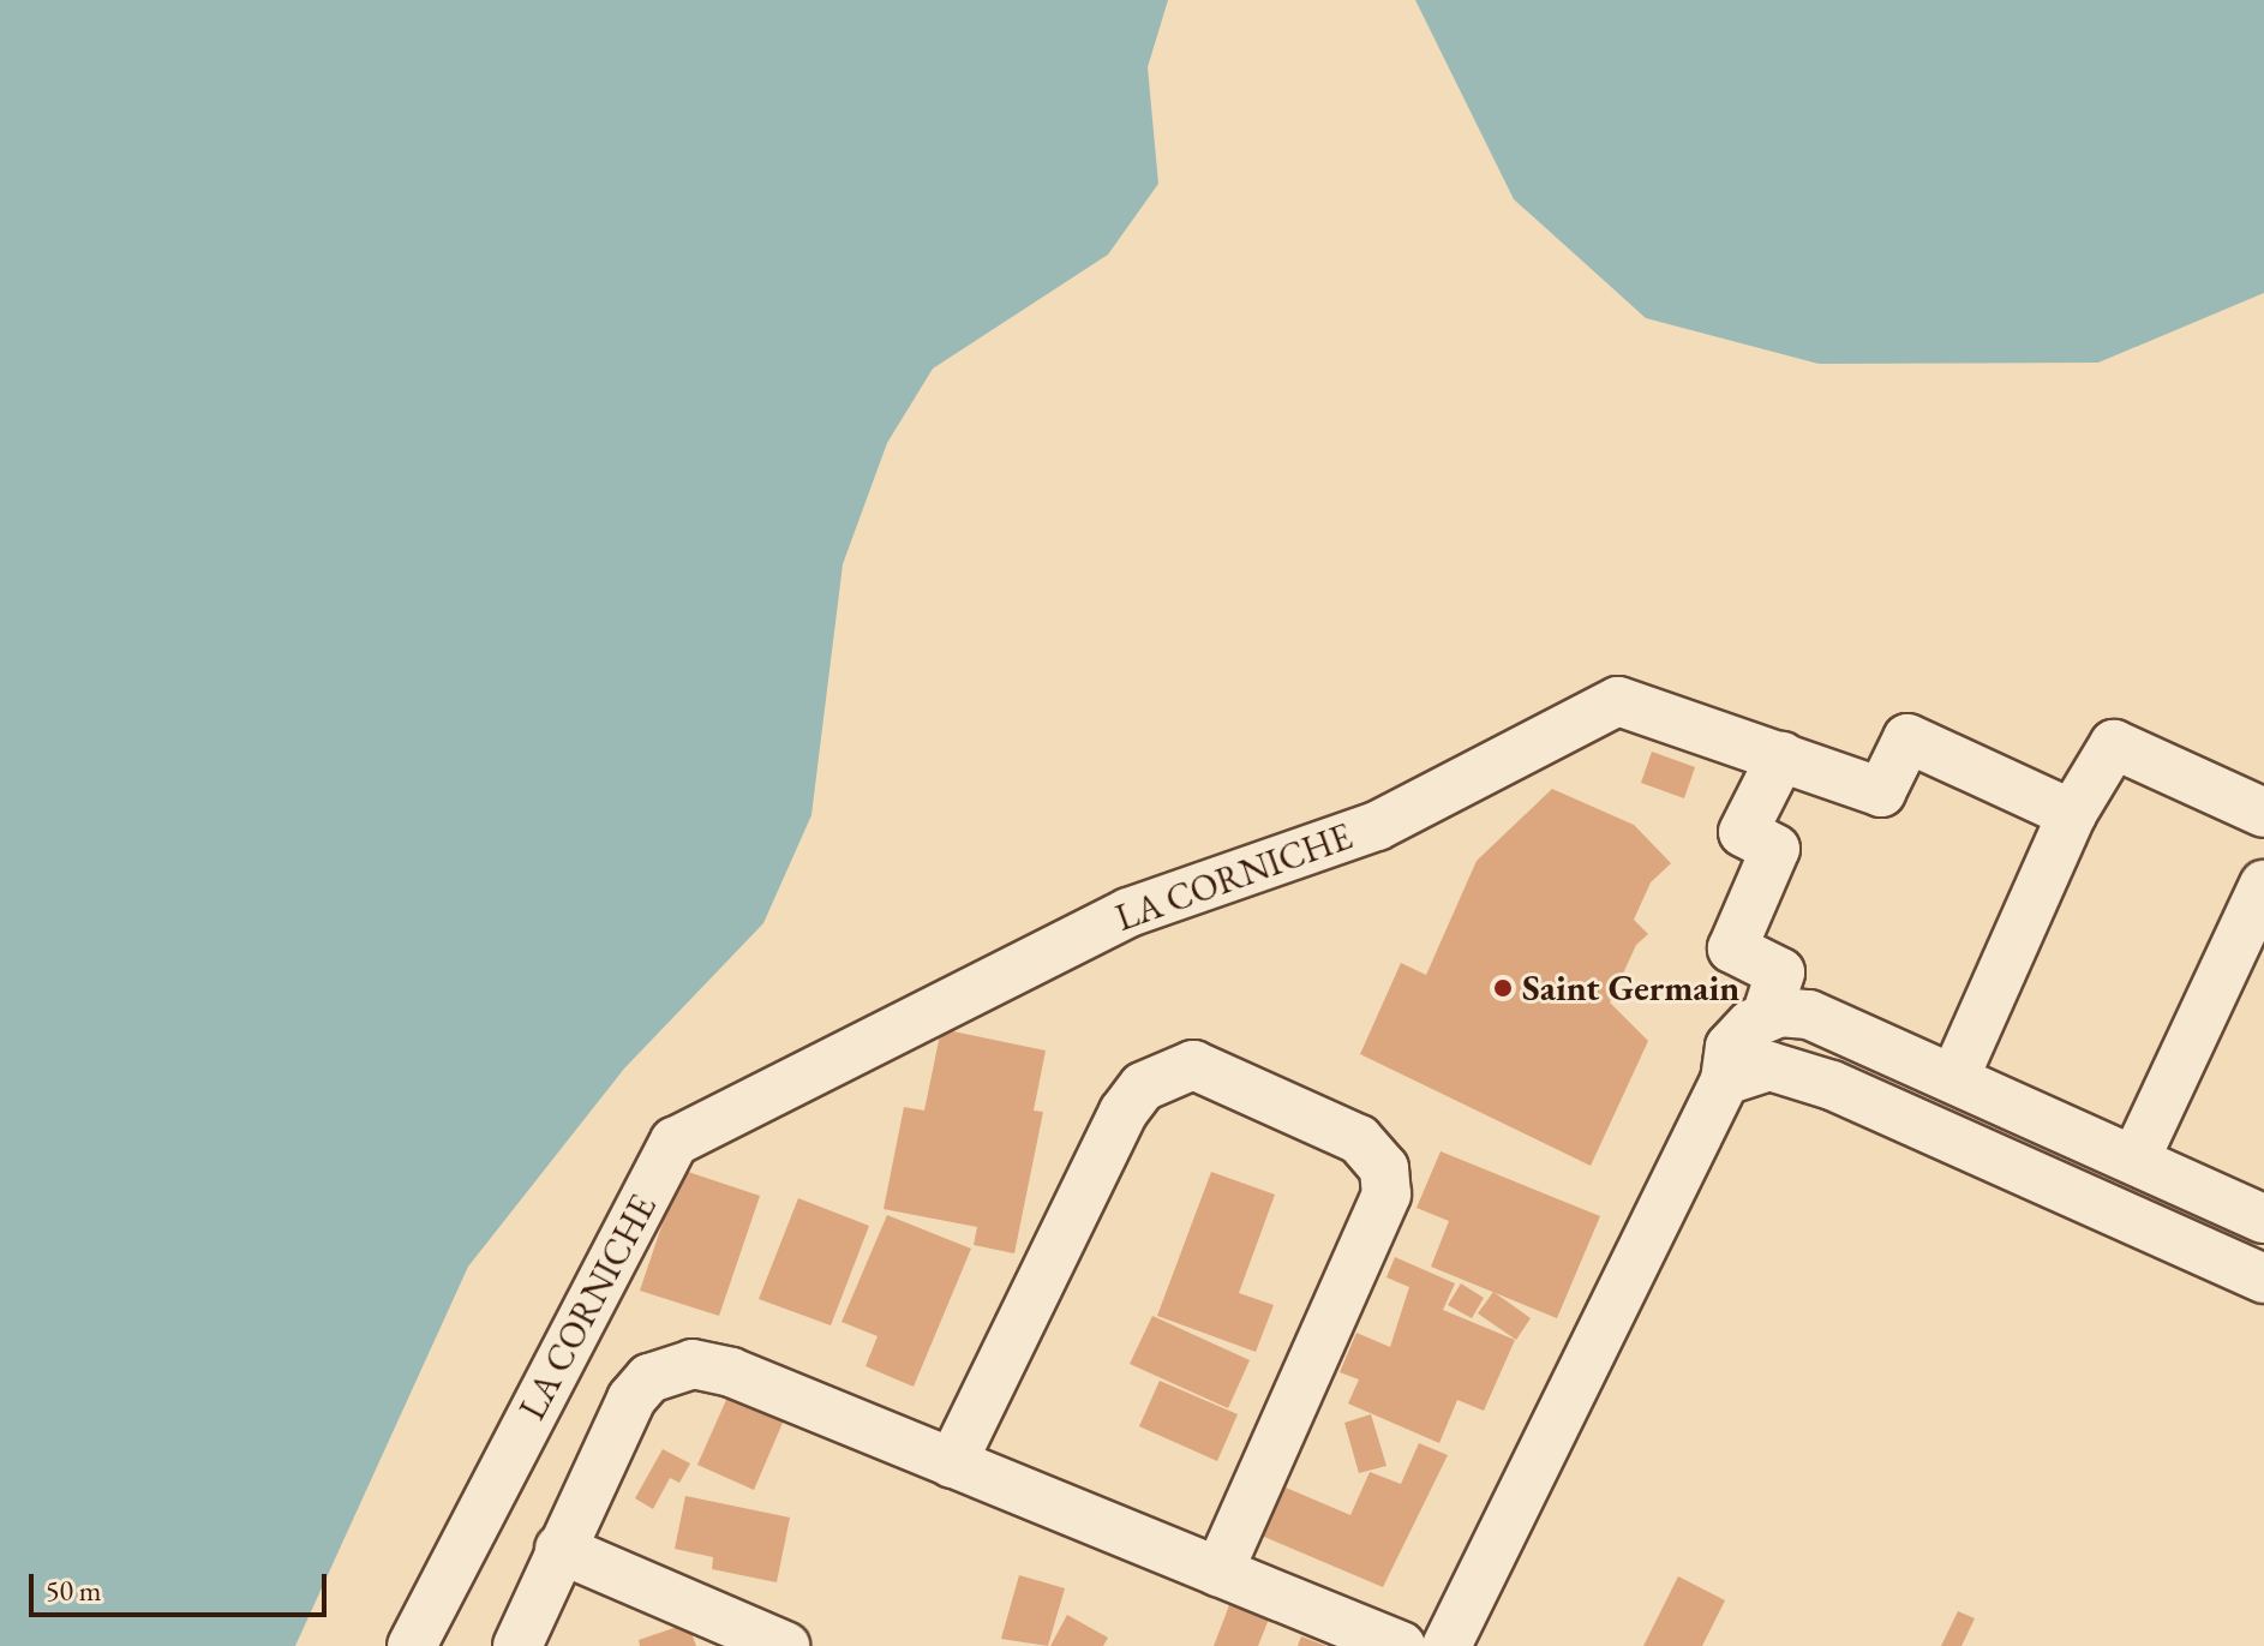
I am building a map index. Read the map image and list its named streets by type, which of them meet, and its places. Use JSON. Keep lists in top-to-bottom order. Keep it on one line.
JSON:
{"streets":{"street":["LA CORNICHE"]},"places":["Saint Germain"],"scale_bar":"50 m"}
